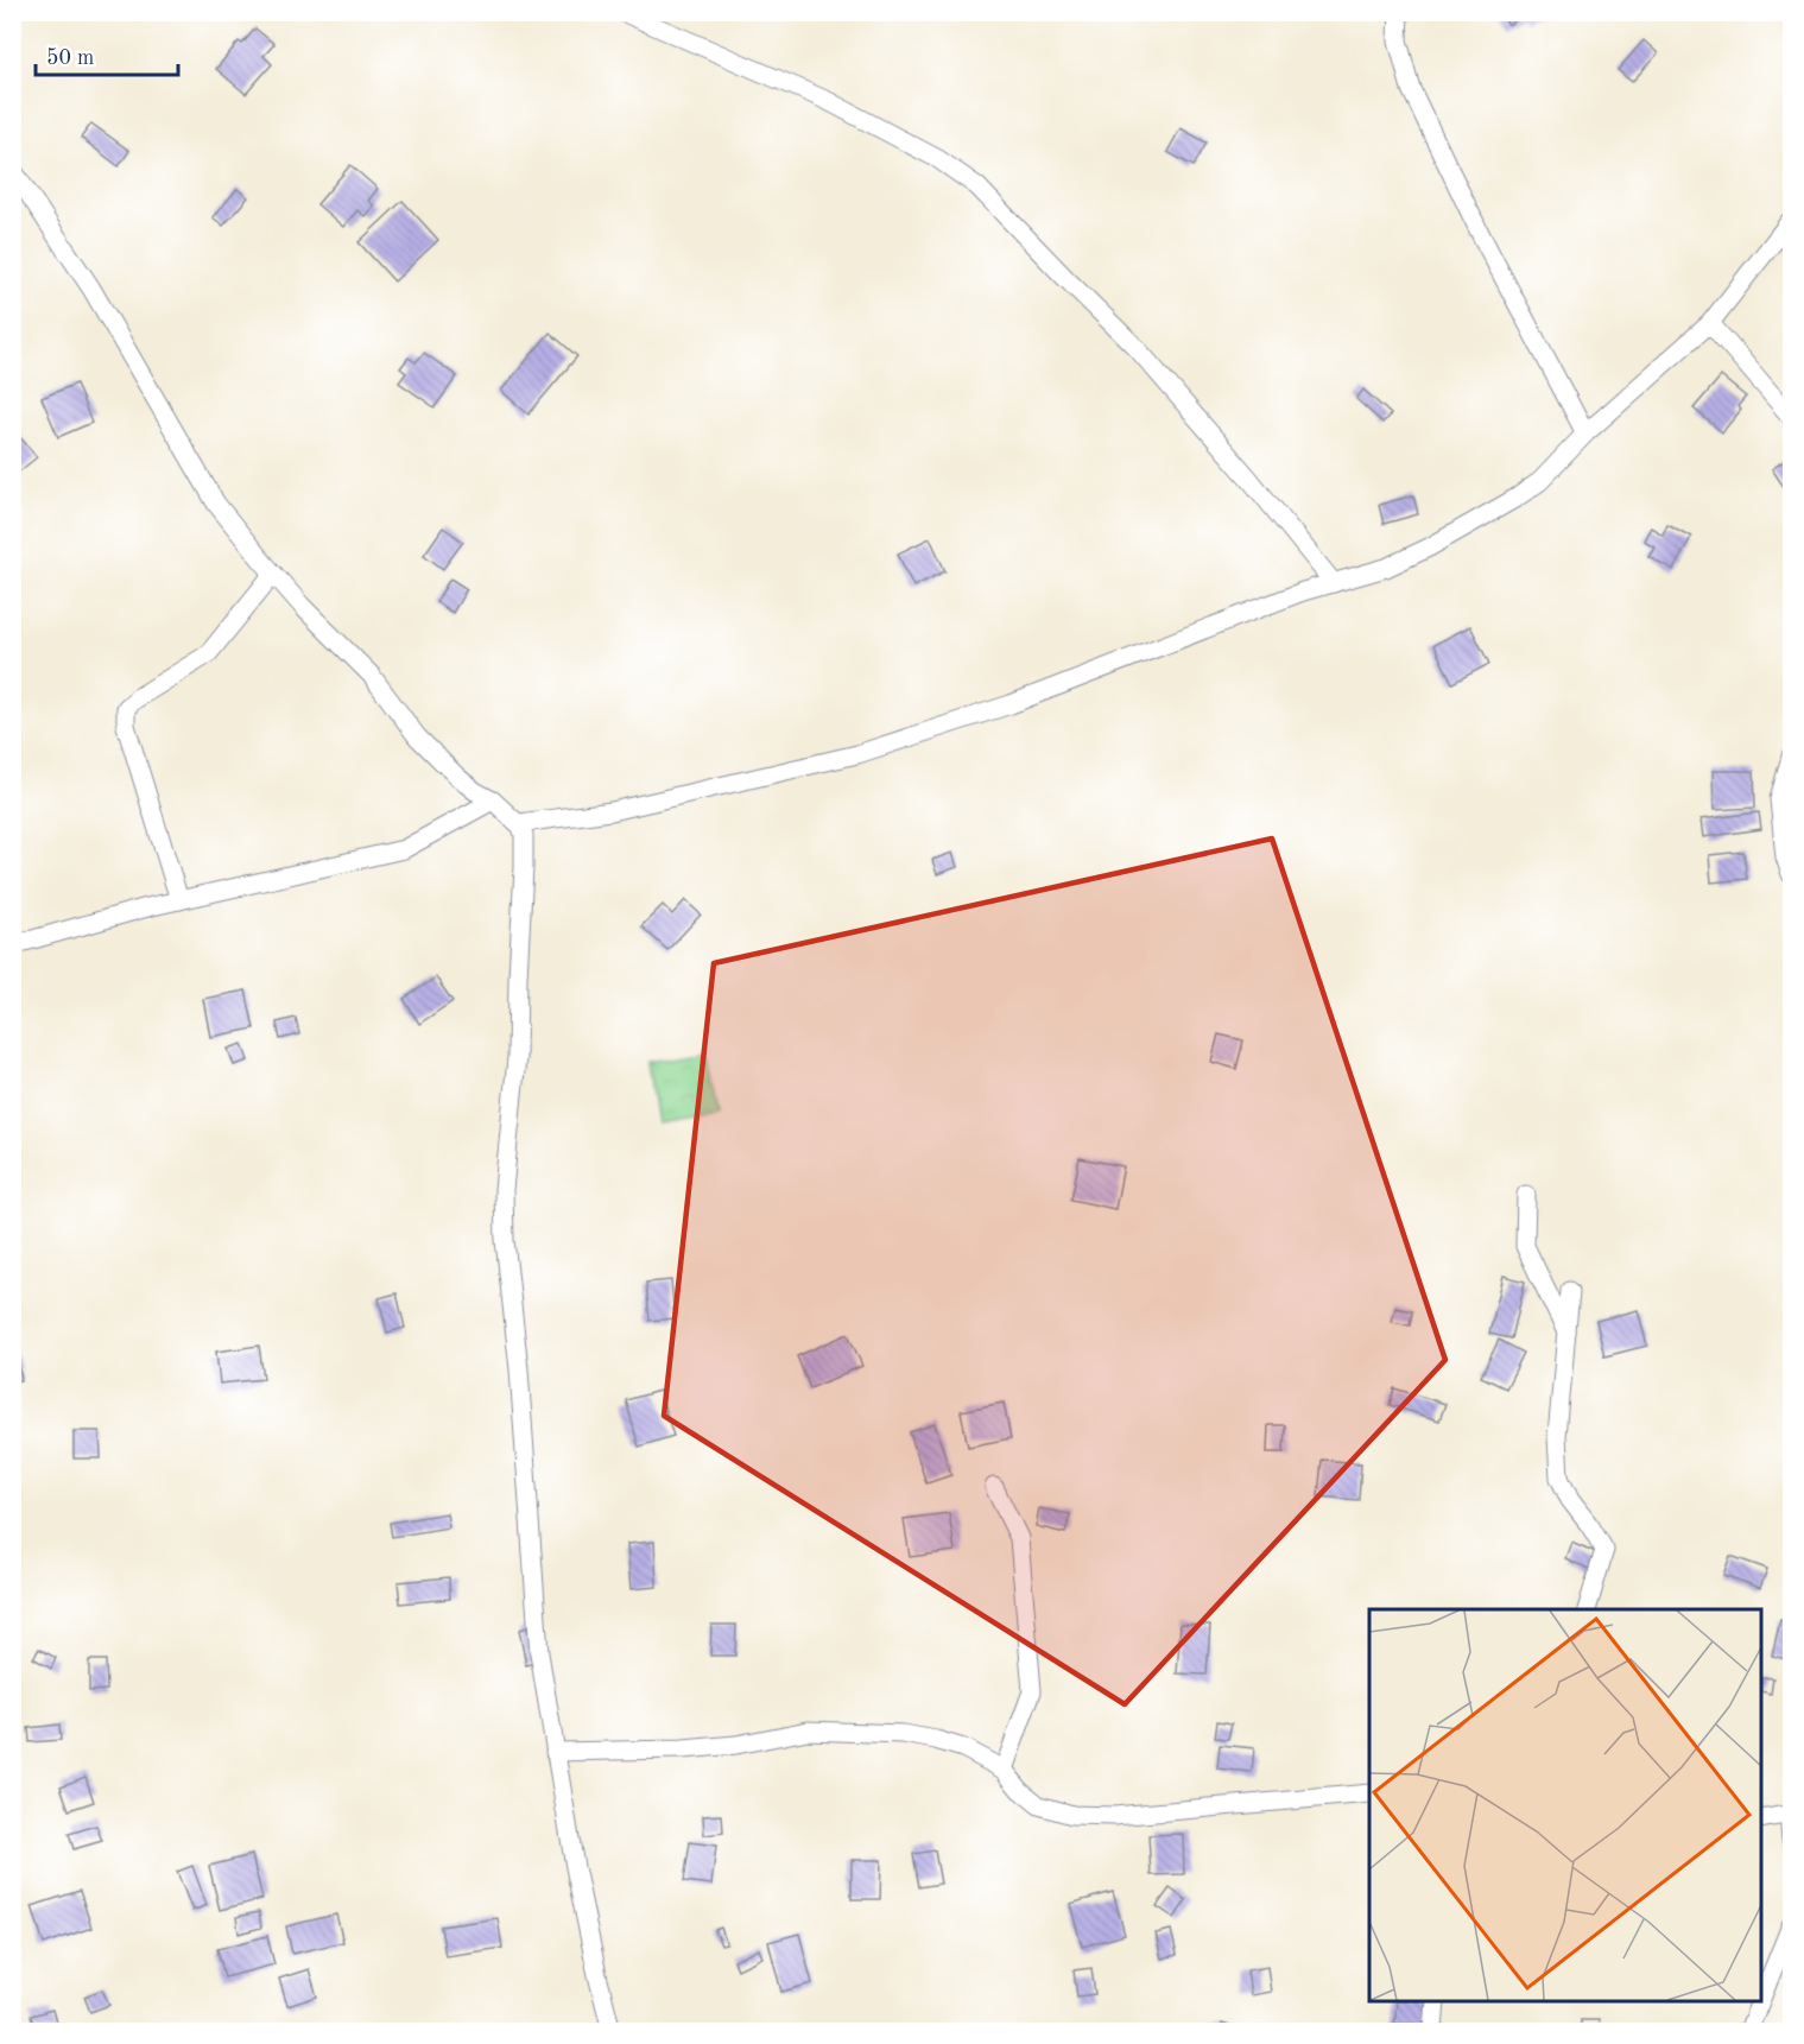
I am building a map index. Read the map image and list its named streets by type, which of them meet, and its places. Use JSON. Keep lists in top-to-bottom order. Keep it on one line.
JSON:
{"scale_bar":"50 m"}
